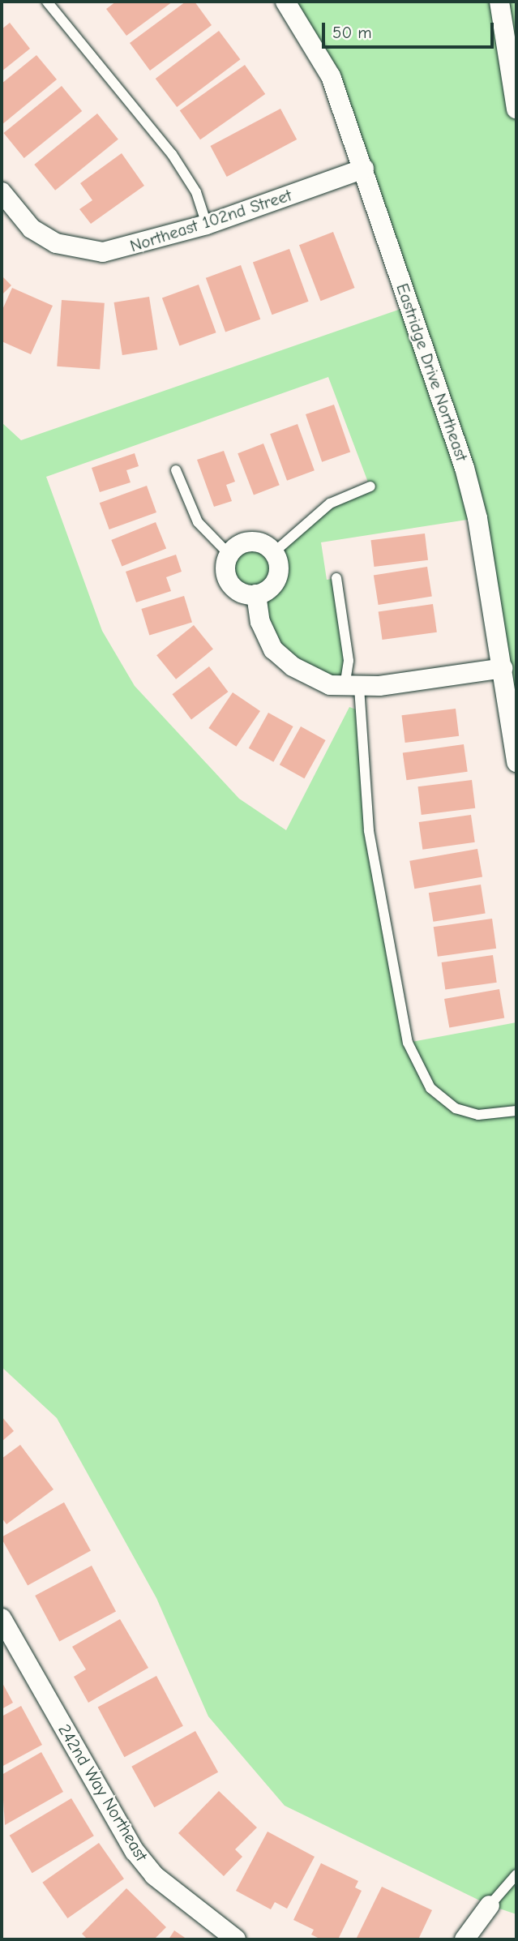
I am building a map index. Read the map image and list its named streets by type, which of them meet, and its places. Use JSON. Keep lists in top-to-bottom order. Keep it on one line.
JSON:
{"streets":{"street":["Northeast 102nd Street","Eastridge Drive Northeast","242nd Way Northeast"]},"crossings":[["Northeast 102nd Street","Eastridge Drive Northeast"]],"scale_bar":"50 m"}
